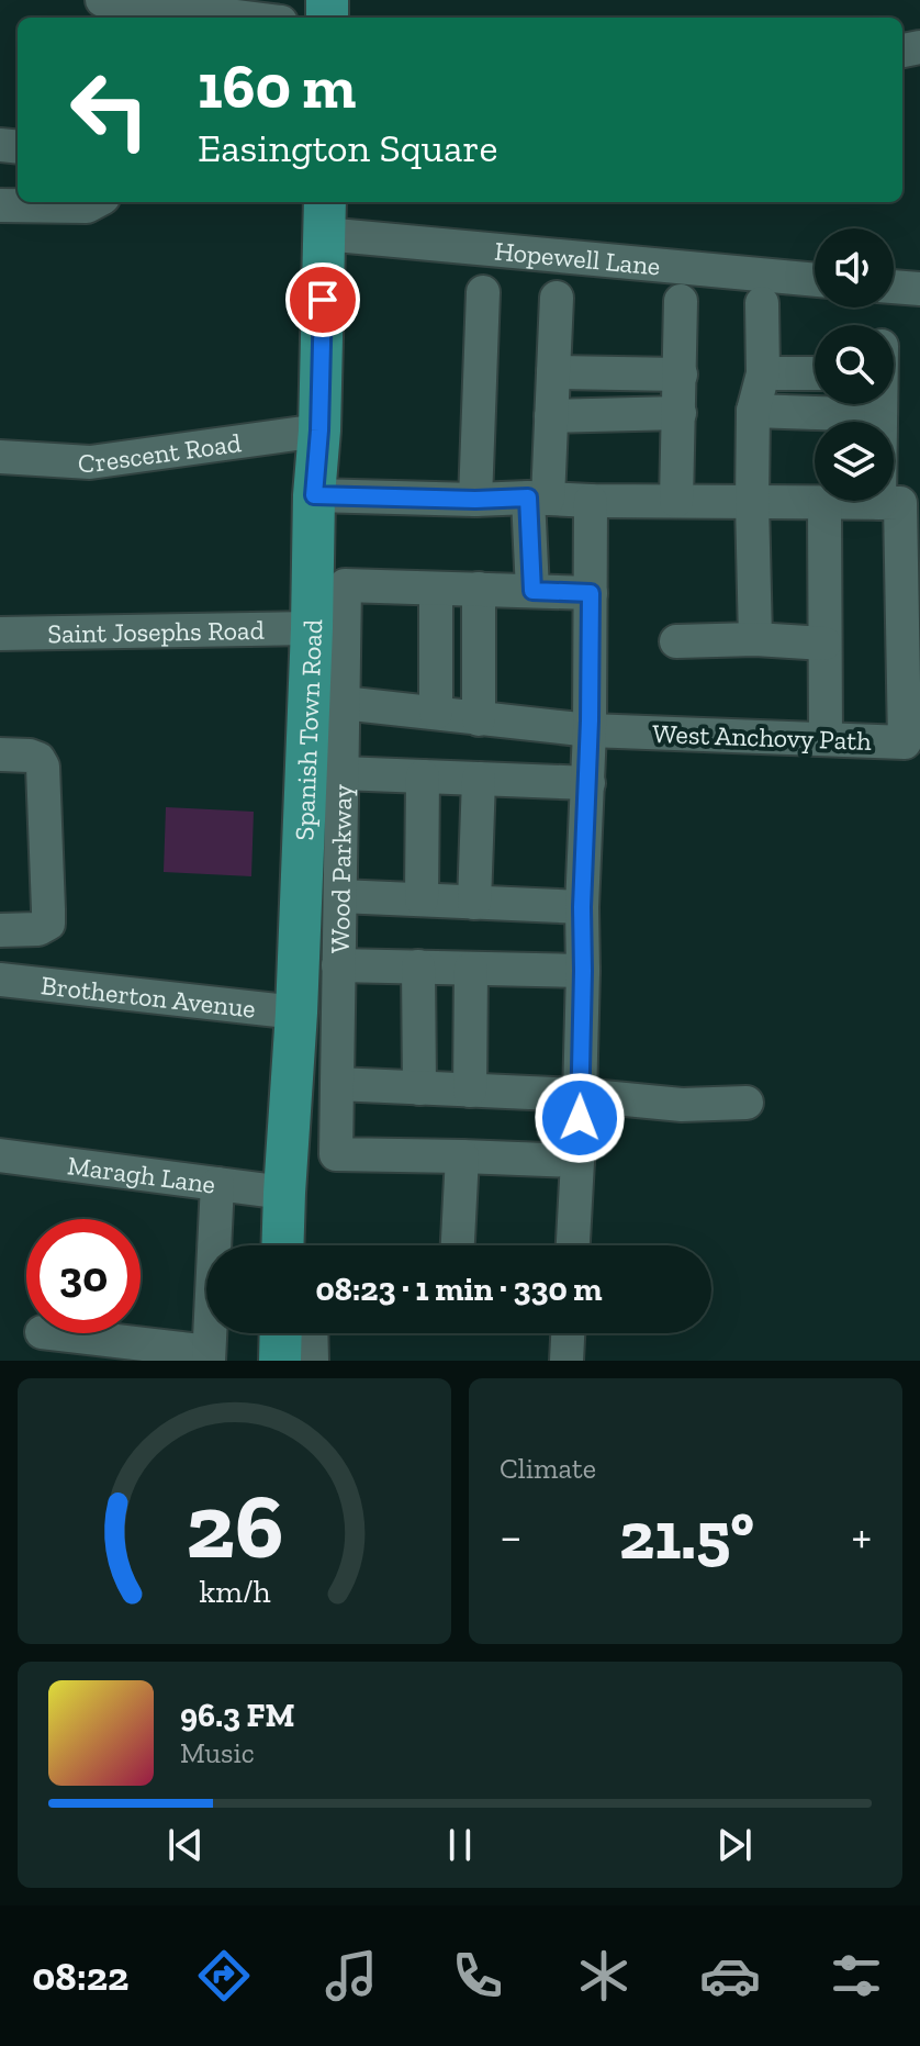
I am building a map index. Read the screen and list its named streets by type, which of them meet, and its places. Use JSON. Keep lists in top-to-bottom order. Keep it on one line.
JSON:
{"streets":{"main road":["Spanish Town Road"],"street":["Hopewell Lane","Crescent Road","Saint Josephs Road","West Anchovy Path","Wood Parkway","Brotherton Avenue","Maragh Lane"]},"crossings":[["Hopewell Lane","Spanish Town Road"],["Crescent Road","Spanish Town Road"],["Saint Josephs Road","Spanish Town Road"],["Spanish Town Road","Brotherton Avenue"],["Spanish Town Road","Maragh Lane"],["West Anchovy Path","Wood Parkway"]],"page":{"turn":["160 m","Easington Square"],"limit":"30","trip":"08:23 · 1 min · 330 m","tile":"Climate","heat":["−","21.5°","+"],"song":["96.3 FM","Music"],"tabs":"08:22","gauge":["26","km/h"]}}
